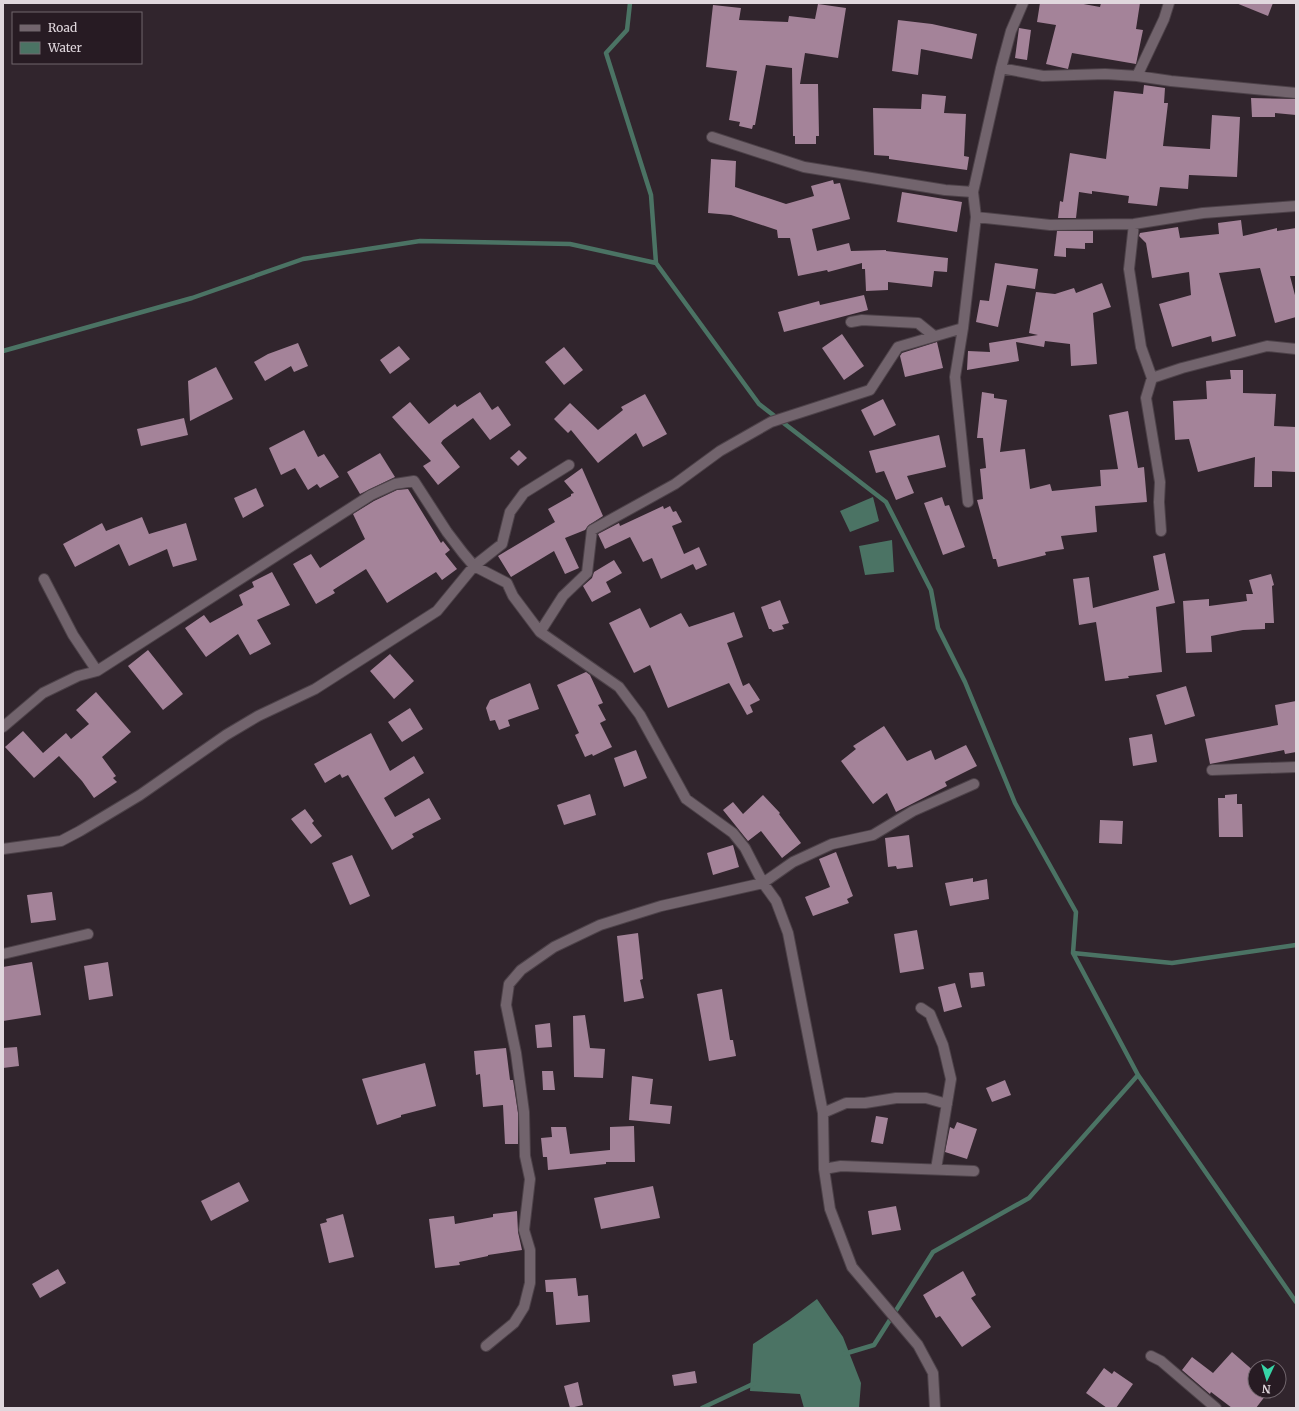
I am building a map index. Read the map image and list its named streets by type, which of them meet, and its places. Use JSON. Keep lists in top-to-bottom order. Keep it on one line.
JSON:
{"legend":["Road","Water"],"north":"bottom"}
